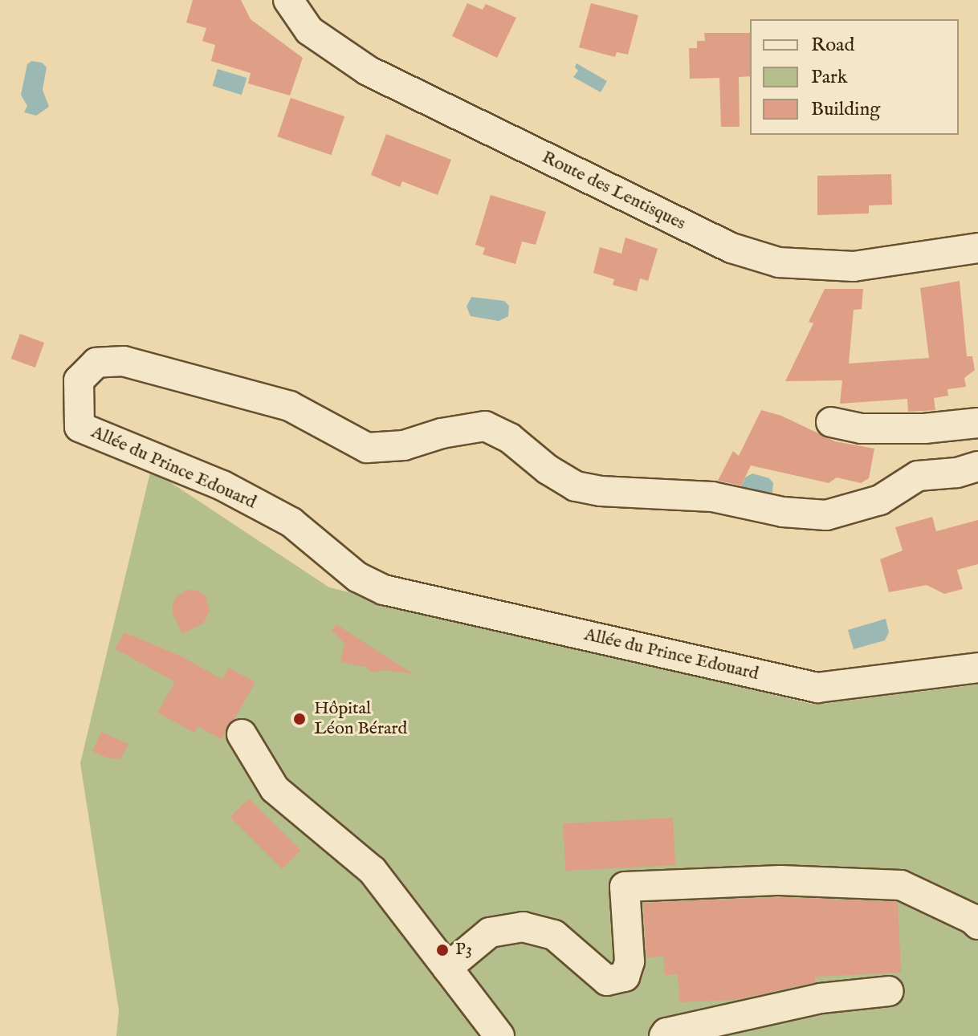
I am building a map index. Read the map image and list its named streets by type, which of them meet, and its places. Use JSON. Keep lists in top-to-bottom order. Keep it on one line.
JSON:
{"streets":{"street":["Route des Lentisques","Allée du Prince Edouard"]},"places":["Hôpital Léon Bérard","P3"],"legend":["Road","Park","Building"]}
